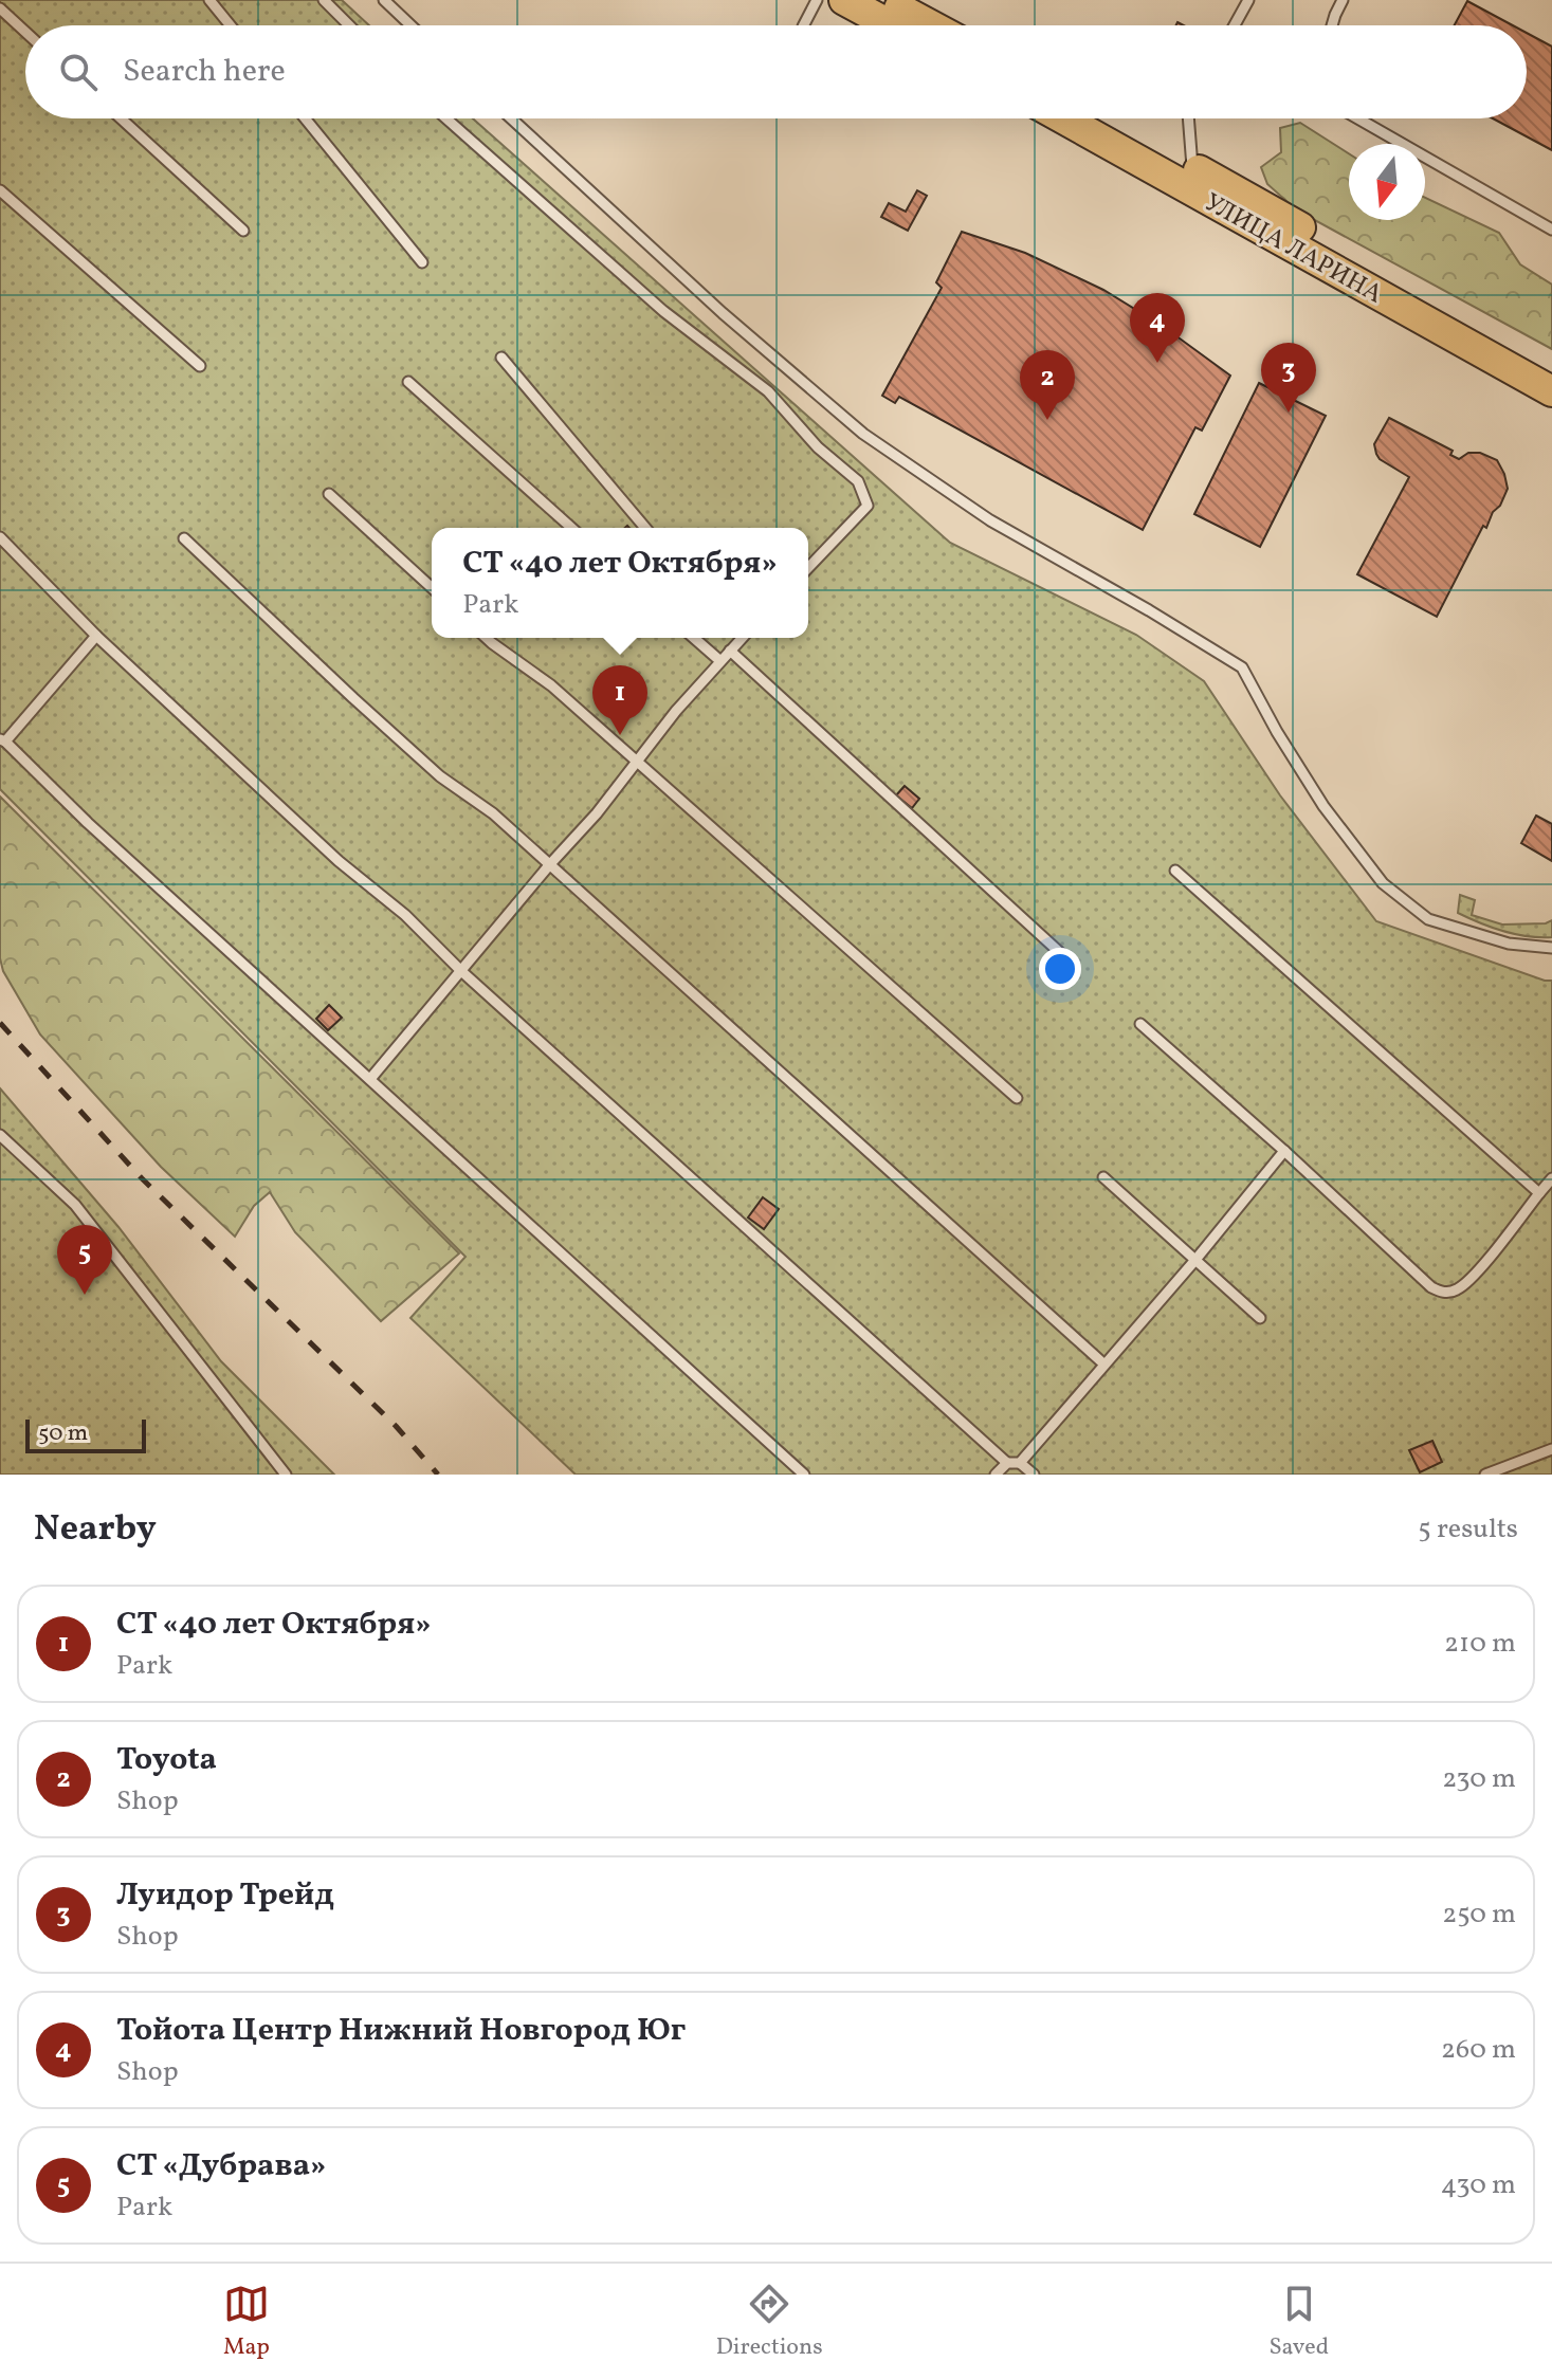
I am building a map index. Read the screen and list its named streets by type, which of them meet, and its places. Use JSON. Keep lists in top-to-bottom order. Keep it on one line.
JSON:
{"streets":{"main road":["УЛИЦА ЛАРИНА"]},"scale_bar":"50 m","north":"bottom","page":{"search":"Search here","pins":["4","3","2","1","5"],"popup":["СТ «40 лет Октября»","Park"],"scale":"50 m","heading":["Nearby","5 results"],"list":[{"mark":"1","name":"СТ «40 лет Октября»","note":"Park","value":"210 m"},{"mark":"2","name":"Toyota","note":"Shop","value":"230 m"},{"mark":"3","name":"Луидор Трейд","note":"Shop","value":"250 m"},{"mark":"4","name":"Тойота Центр Нижний Новгород Юг","note":"Shop","value":"260 m"},{"mark":"5","name":"СТ «Дубрава»","note":"Park","value":"430 m"}],"nav":["Map","Directions","Saved"]}}
